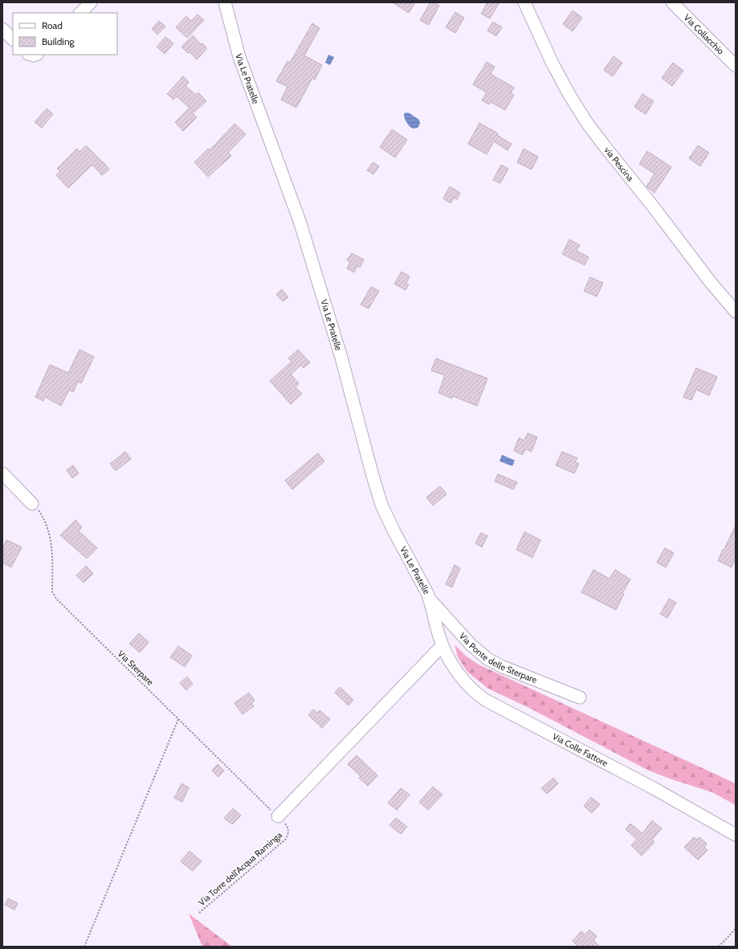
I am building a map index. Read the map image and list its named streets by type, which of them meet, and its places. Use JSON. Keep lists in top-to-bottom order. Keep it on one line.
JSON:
{"streets":{"street":["Via Collacchio","Via Le Pratelle","via Pescina","Via Ponte delle Sterpare","Via Colle Fattore"],"path":["Via Sterpare","Via Torre dell'Acqua Raminga"]},"crossings":[["Via Le Pratelle","Via Ponte delle Sterpare"],["Via Le Pratelle","Via Colle Fattore"],["Via Sterpare","Via Torre dell'Acqua Raminga"]],"legend":["Road","Building"]}
